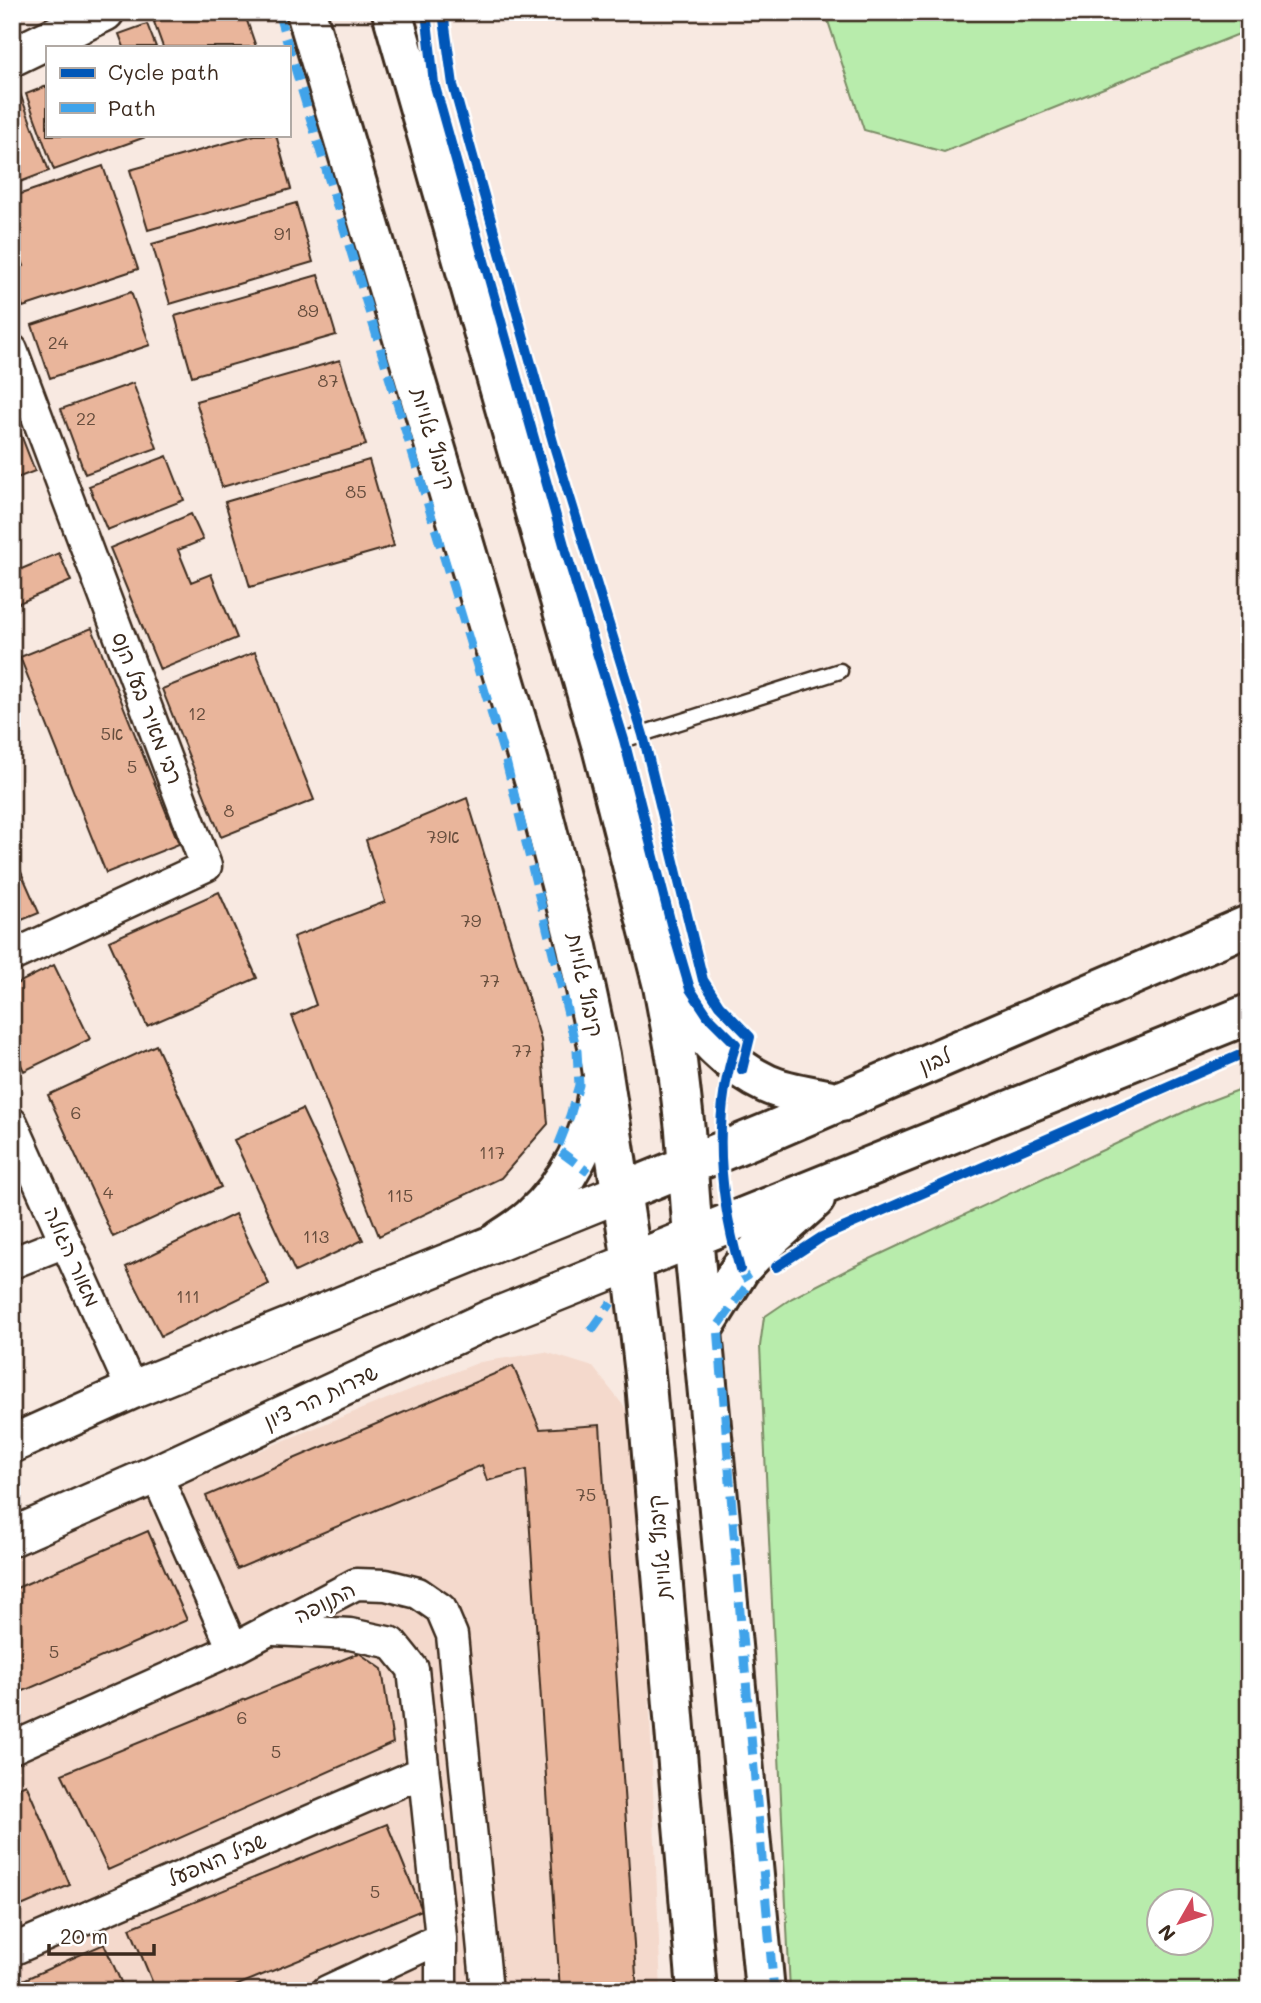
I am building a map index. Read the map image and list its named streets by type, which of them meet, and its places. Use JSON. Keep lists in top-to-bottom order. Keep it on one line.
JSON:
{"streets":{"main road":["קיבוץ גלויות","לבון"],"street":["רבי מאיר בעל הנס","מאור הגולה","שדרות הר ציון","התנופה","שביל המפעל"]},"crossings":[["קיבוץ גלויות","לבון"],["קיבוץ גלויות","שדרות הר ציון"]],"house_numbers":["91","89","24","87","22","85","12","5א","5","8","79א","79","77","77","6","117","4","115","113","111","75","5","6","5","5"],"legend":["Cycle path","Path"],"scale_bar":"20 m","north":"bottom left"}
